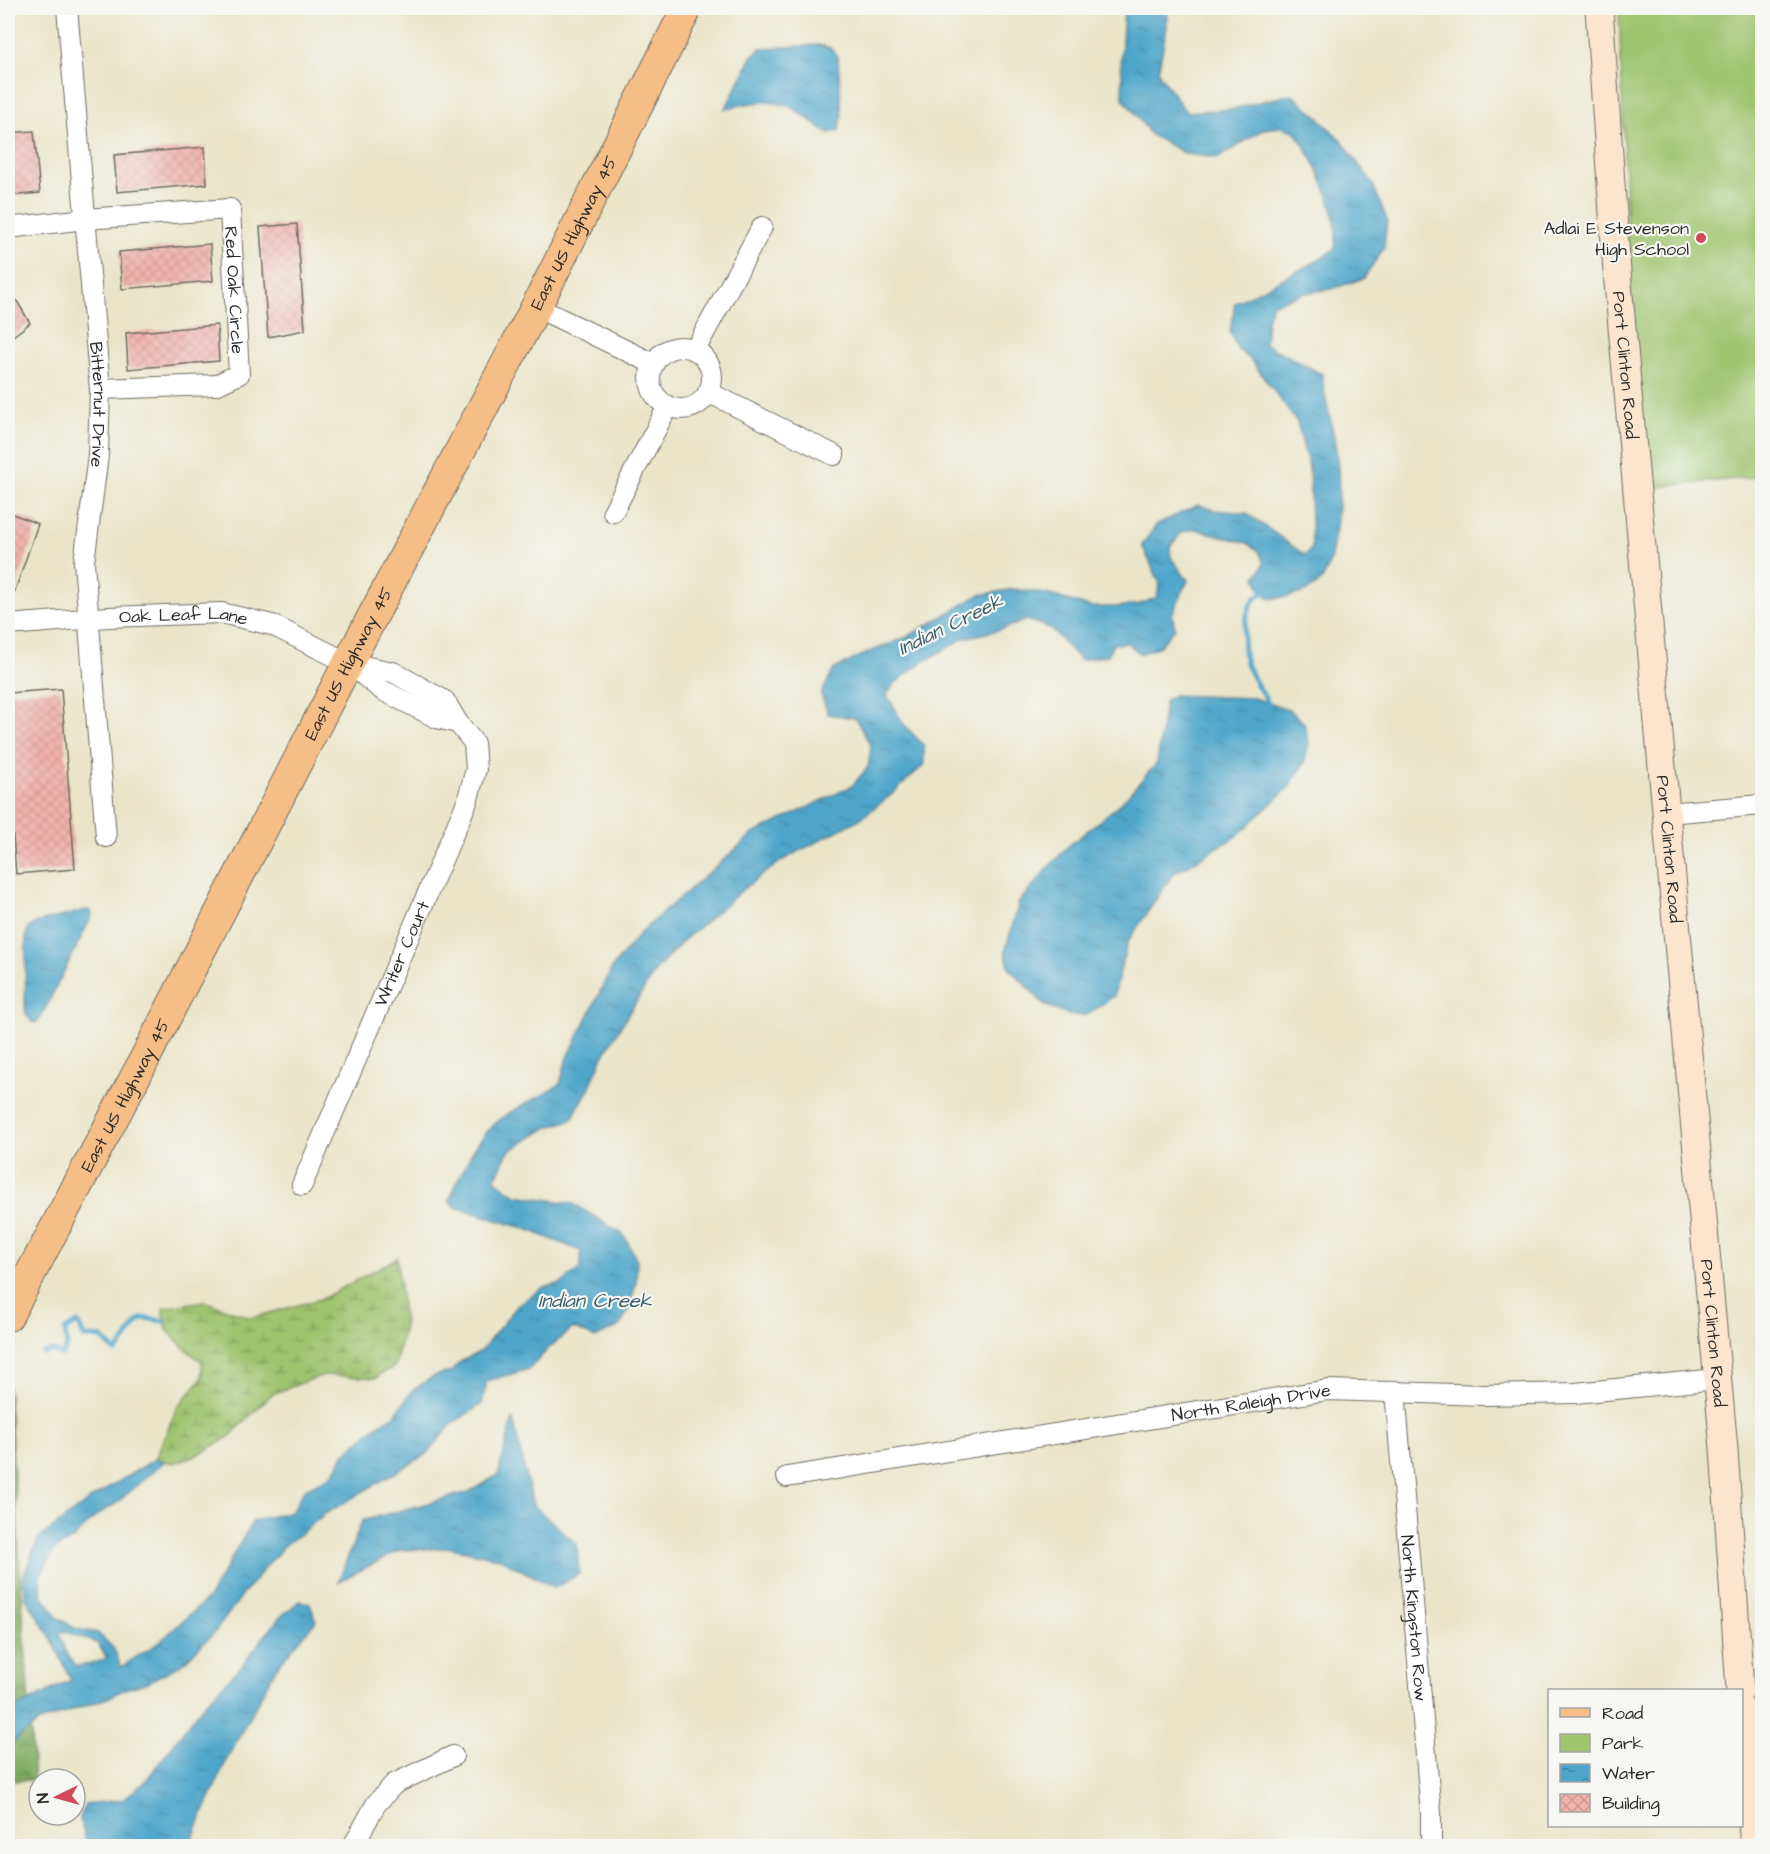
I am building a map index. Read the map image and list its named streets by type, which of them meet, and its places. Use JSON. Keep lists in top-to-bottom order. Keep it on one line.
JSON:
{"streets":{"main road":["East US Highway 45"],"street":["Red Oak Circle","Port Clinton Road","Bitternut Drive","Oak Leaf Lane","Writer Court","North Raleigh Drive","North Kingston Row"]},"crossings":[["East US Highway 45","Oak Leaf Lane"],["East US Highway 45","Writer Court"],["Red Oak Circle","Bitternut Drive"],["Port Clinton Road","North Raleigh Drive"],["Bitternut Drive","Oak Leaf Lane"],["Oak Leaf Lane","Writer Court"],["North Raleigh Drive","North Kingston Row"]],"water":["Indian Creek"],"places":["Adlai E Stevenson High School"],"legend":["Road","Park","Water","Building"],"north":"left"}
